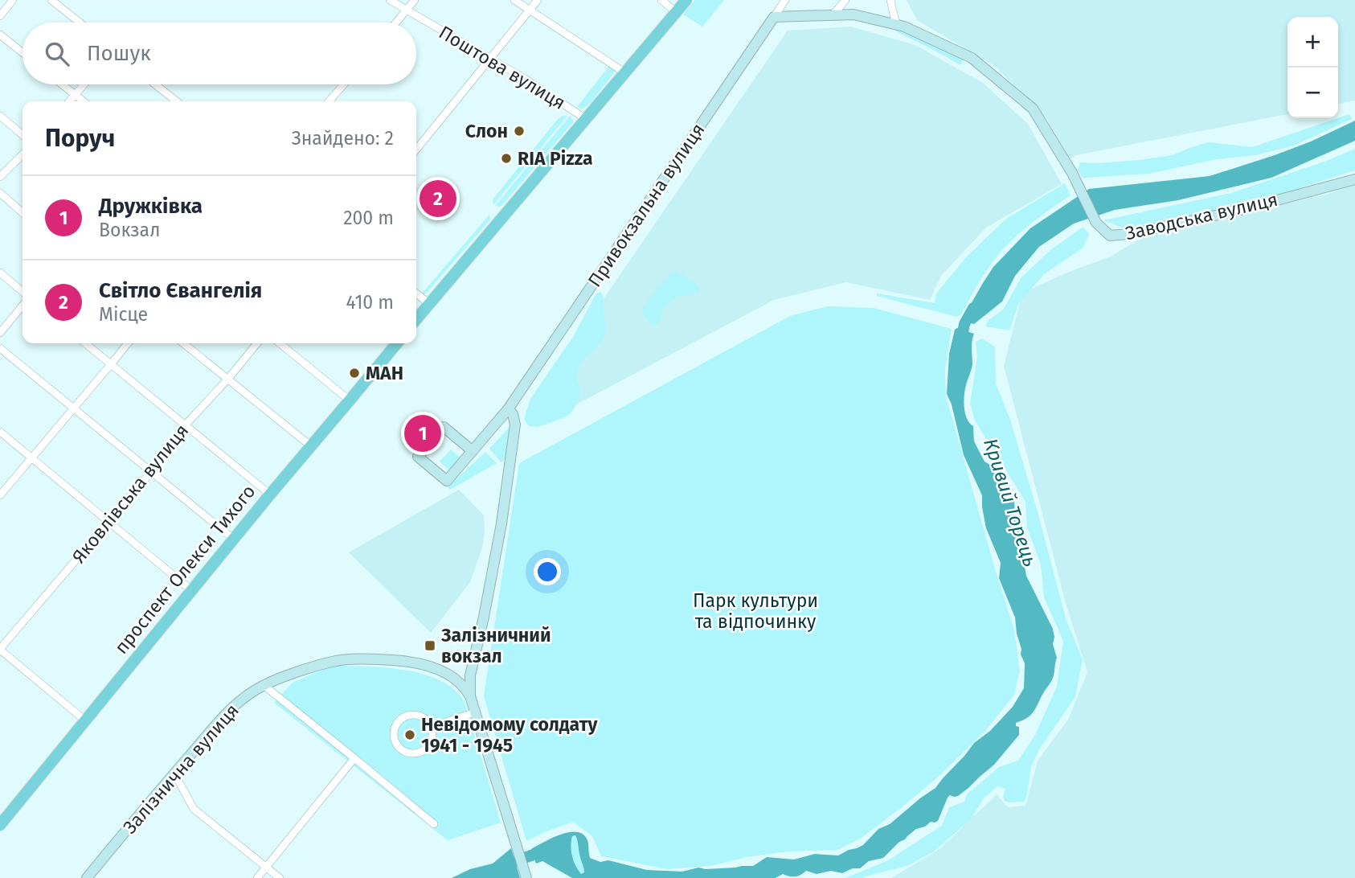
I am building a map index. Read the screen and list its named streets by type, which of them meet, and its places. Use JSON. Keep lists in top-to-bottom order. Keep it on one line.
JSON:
{"streets":{"main road":["проспект Олекси Тихого"],"street":["Поштова вулиця","Привокзальна вулиця","Заводська вулиця","Яковлівська вулиця","Залізнична вулиця"]},"crossings":[["Привокзальна вулиця","Заводська вулиця"]],"water":["Кривий Торець"],"parks":["Парк культури та відпочинку"],"places":{"other":["Слон","RIA Pizza","МАН","Невідомому солдату 1941 - 1945"],"transit":["Залізничний вокзал"]},"page":{"map_buttons":["+","−"],"search":"Пошук","heading":["Поруч","Знайдено: 2"],"list":[{"mark":"1","name":"Дружківка","note":"Вокзал","value":"200 m"},{"mark":"2","name":"Світло Євангелія","note":"Місце","value":"410 m"}],"pins":["2","1"]}}
